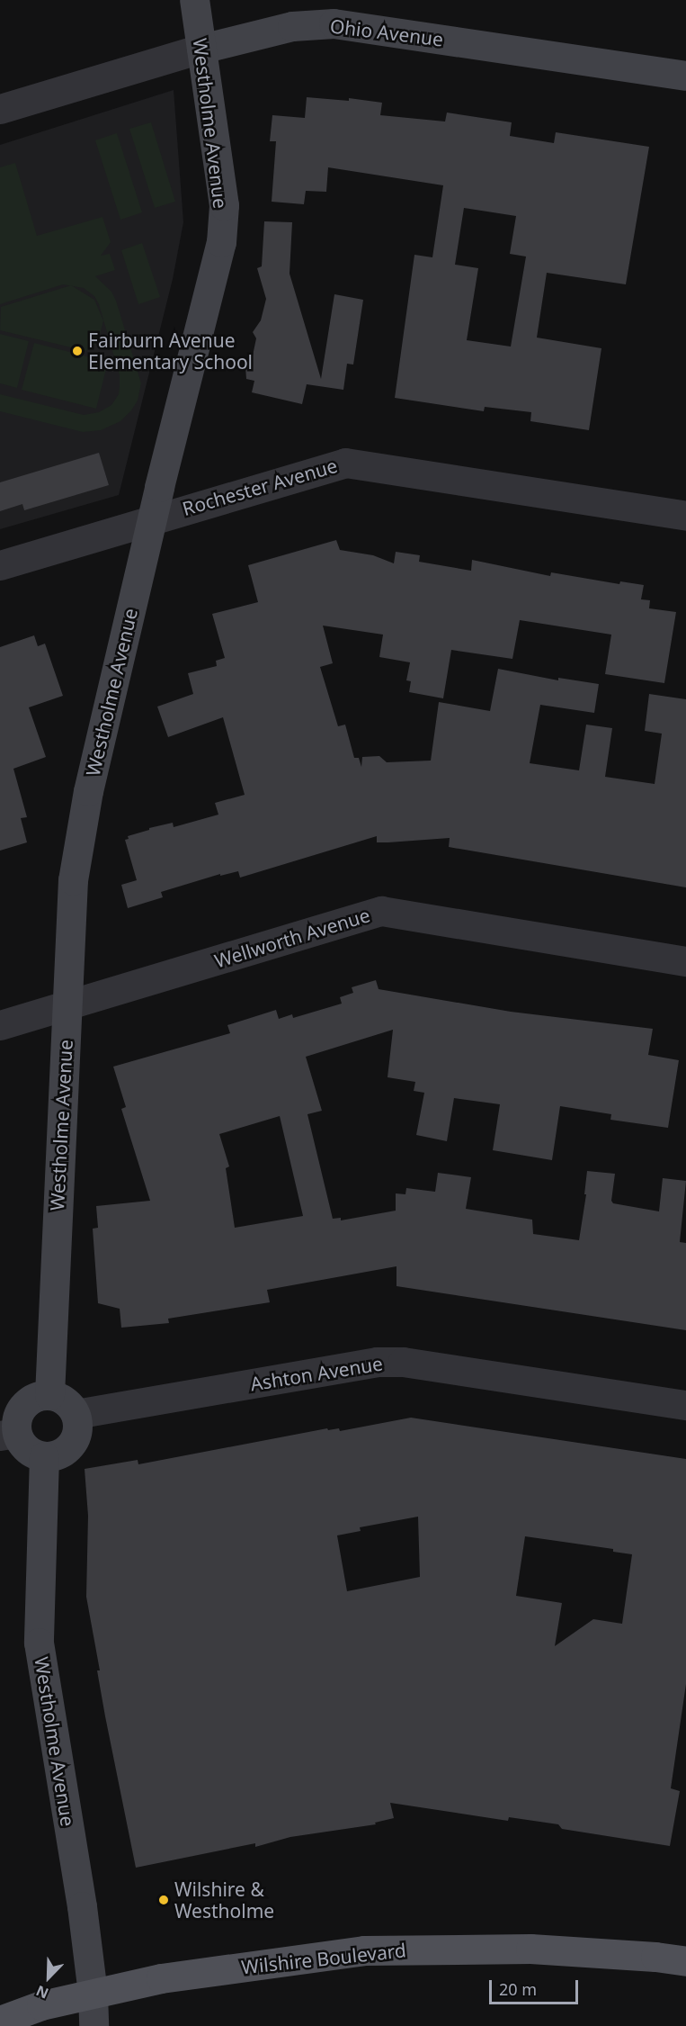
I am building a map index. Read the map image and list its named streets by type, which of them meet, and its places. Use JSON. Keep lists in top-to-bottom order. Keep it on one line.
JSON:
{"streets":{"main road":["Wilshire Boulevard"],"street":["Ohio Avenue","Westholme Avenue","Rochester Avenue","Wellworth Avenue","Ashton Avenue"]},"crossings":[["Ohio Avenue","Westholme Avenue"],["Westholme Avenue","Rochester Avenue"],["Westholme Avenue","Wellworth Avenue"],["Westholme Avenue","Ashton Avenue"],["Westholme Avenue","Wilshire Boulevard"]],"places":["Fairburn Avenue Elementary School","Wilshire & Westholme"],"scale_bar":"20 m","north":"bottom left"}
